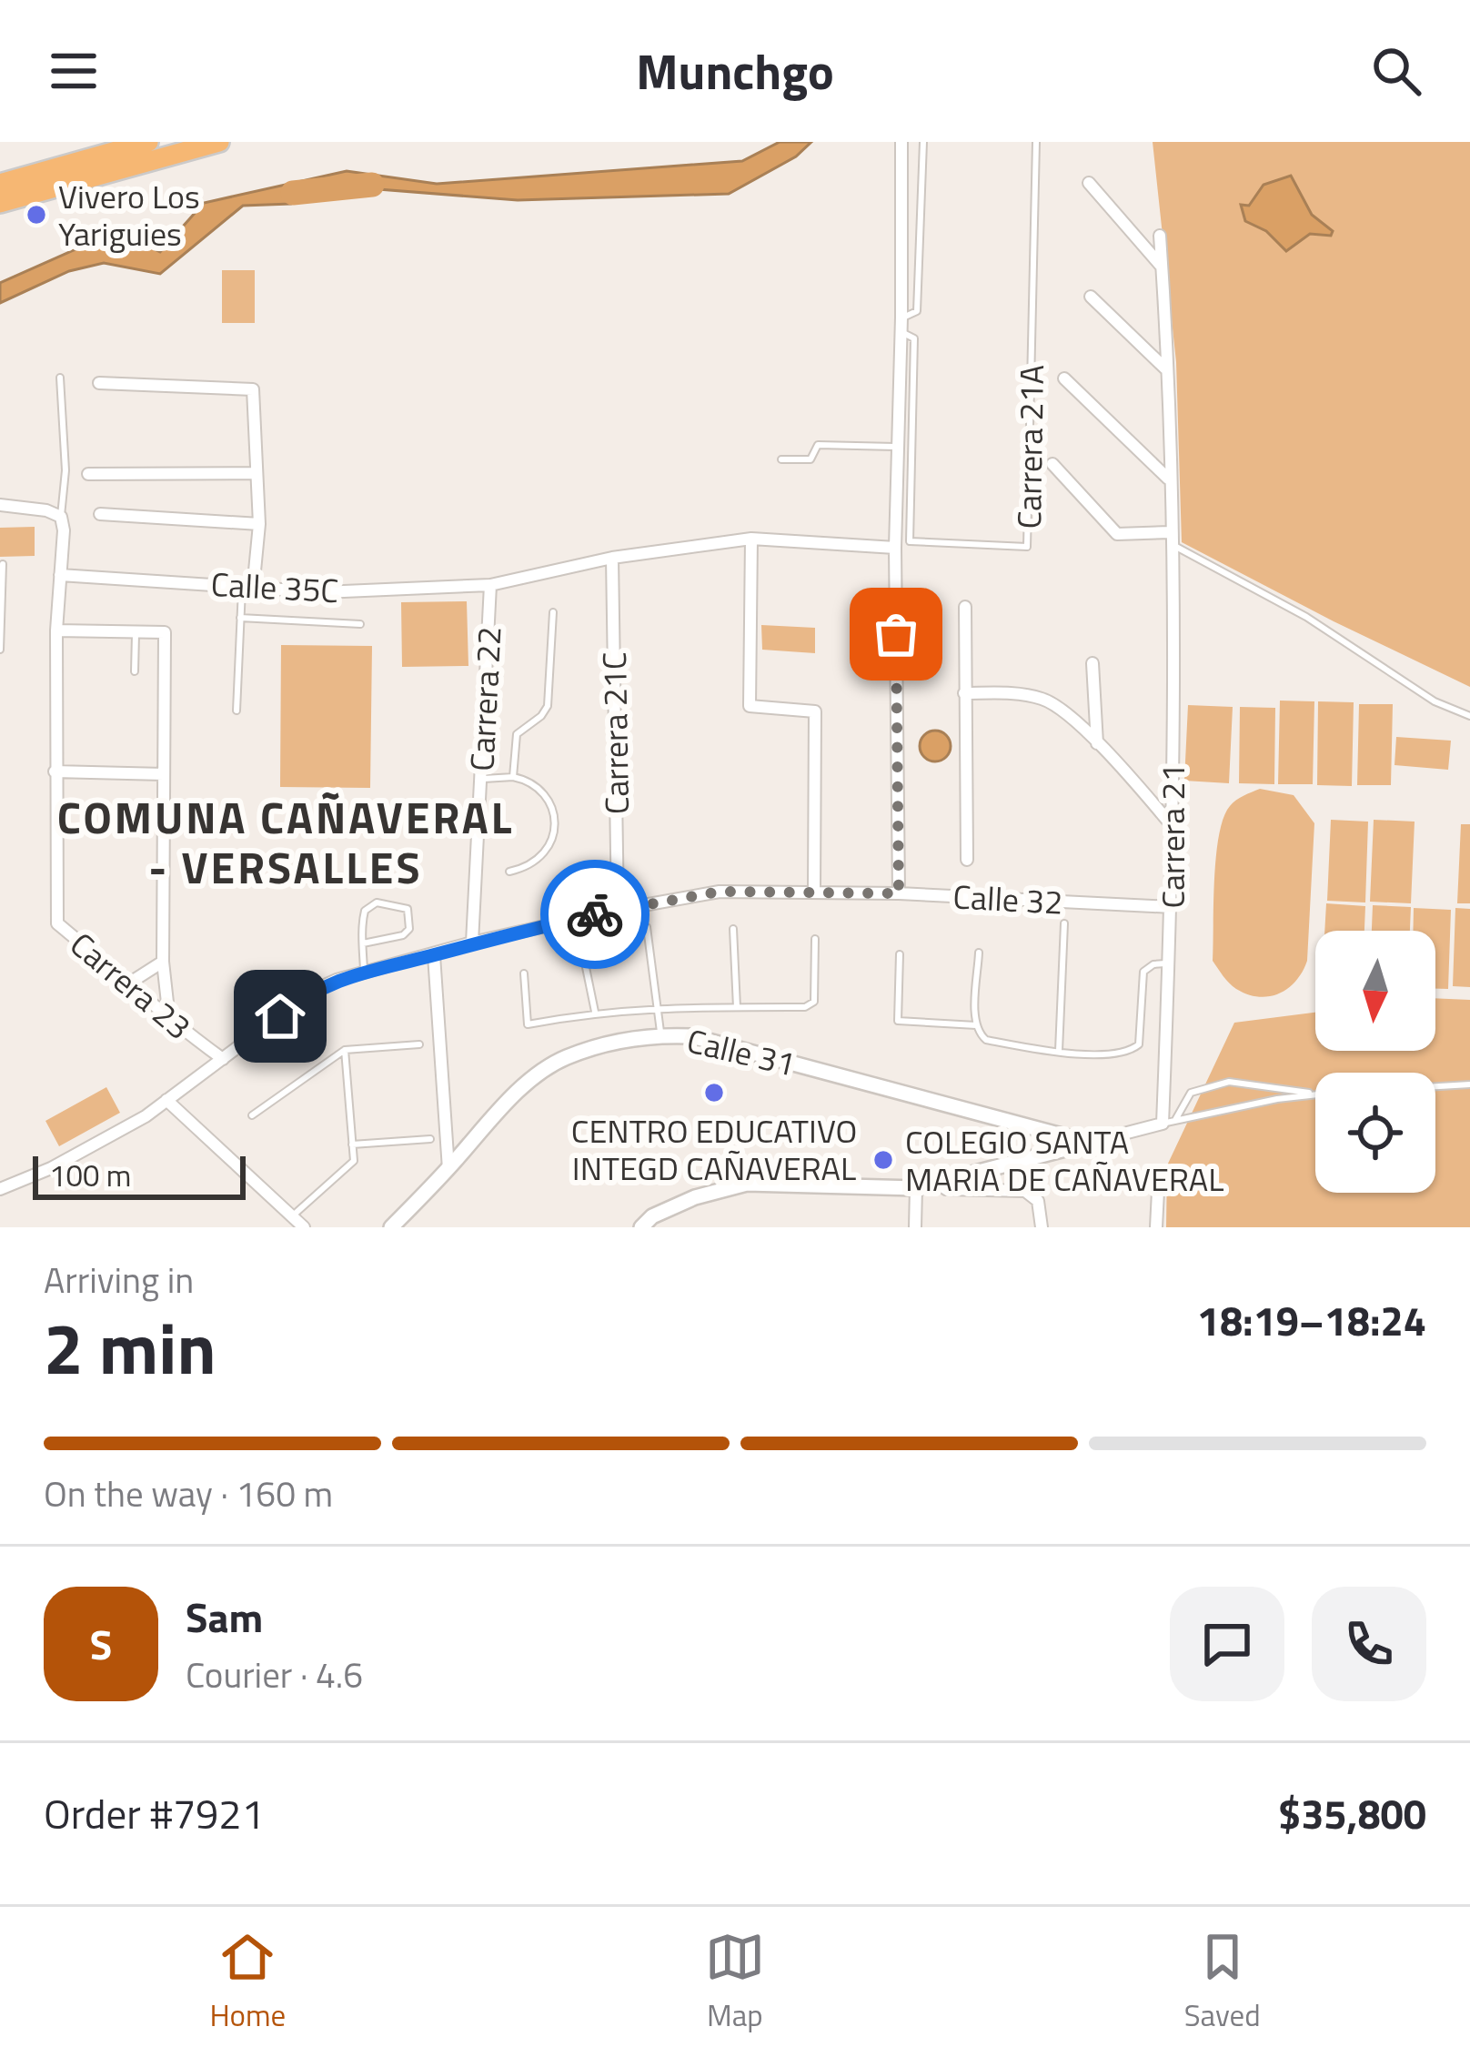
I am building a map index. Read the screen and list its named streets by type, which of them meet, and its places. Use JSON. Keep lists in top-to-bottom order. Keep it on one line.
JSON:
{"streets":{"street":["Carrera 21A","Calle 35C","Carrera 22","Carrera 21C","Carrera 21","Calle 32","Carrera 23","Calle 31"]},"crossings":[["Carrera 21A","Calle 35C"],["Carrera 21A","Calle 32"],["Calle 35C","Carrera 22"],["Calle 35C","Carrera 21C"],["Calle 35C","Carrera 23"],["Carrera 22","Calle 32"],["Carrera 21C","Calle 32"],["Carrera 21","Calle 32"],["Calle 32","Carrera 23"]],"districts":["COMUNA CAÑAVERAL - VERSALLES"],"places":["Vivero Los Yariguies","CENTRO EDUCATIVO INTEGD CAÑAVERAL","COLEGIO SANTA MARIA DE CAÑAVERAL"],"scale_bar":"100 m","north":"bottom","page":{"header":"Munchgo","scale":"100 m","heading":["2 min","Arriving in","18:19–18:24"],"panel":["Sam","Courier · 4.6","Order #7921","$35,800"],"bar":"On the way · 160 m","round":"S","tabs":["Home","Map","Saved"]}}
